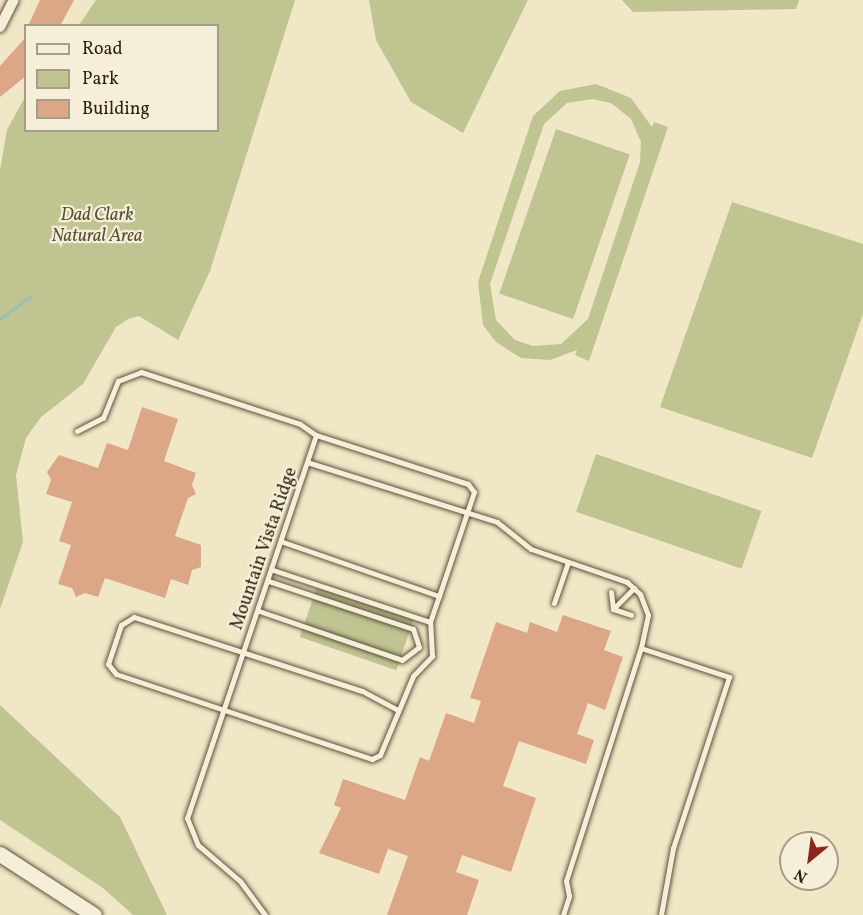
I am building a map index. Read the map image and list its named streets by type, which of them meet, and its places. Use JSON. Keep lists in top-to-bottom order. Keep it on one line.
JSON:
{"streets":{"lane":["Mountain Vista Ridge"]},"parks":["Dad Clark Natural Area"],"legend":["Road","Park","Building"],"north":"bottom left"}
